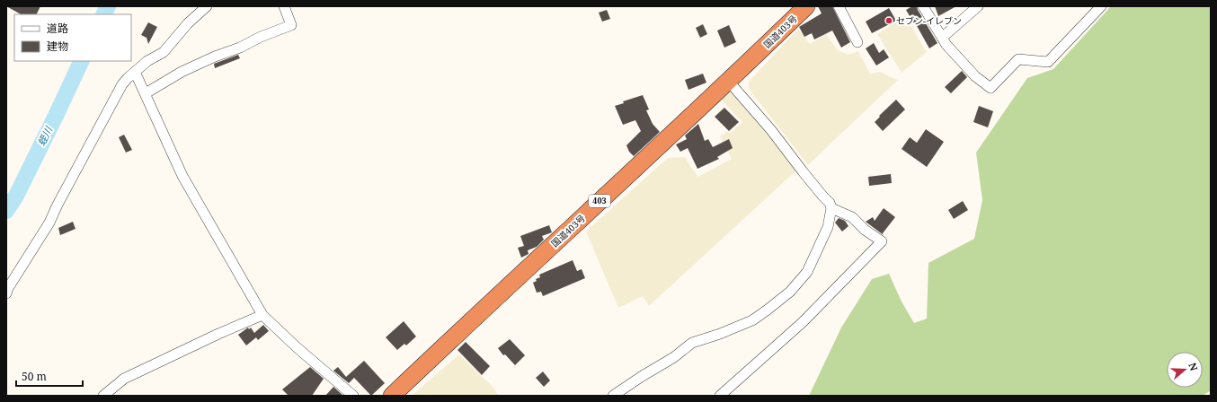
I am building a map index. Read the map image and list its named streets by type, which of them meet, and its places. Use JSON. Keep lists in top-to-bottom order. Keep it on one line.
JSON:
{"streets":{"highway":["国道403号","403"]},"water":["蛭川"],"places":["セブン-イレブン"],"legend":["道路","建物"],"scale_bar":"50 m","north":"right"}
